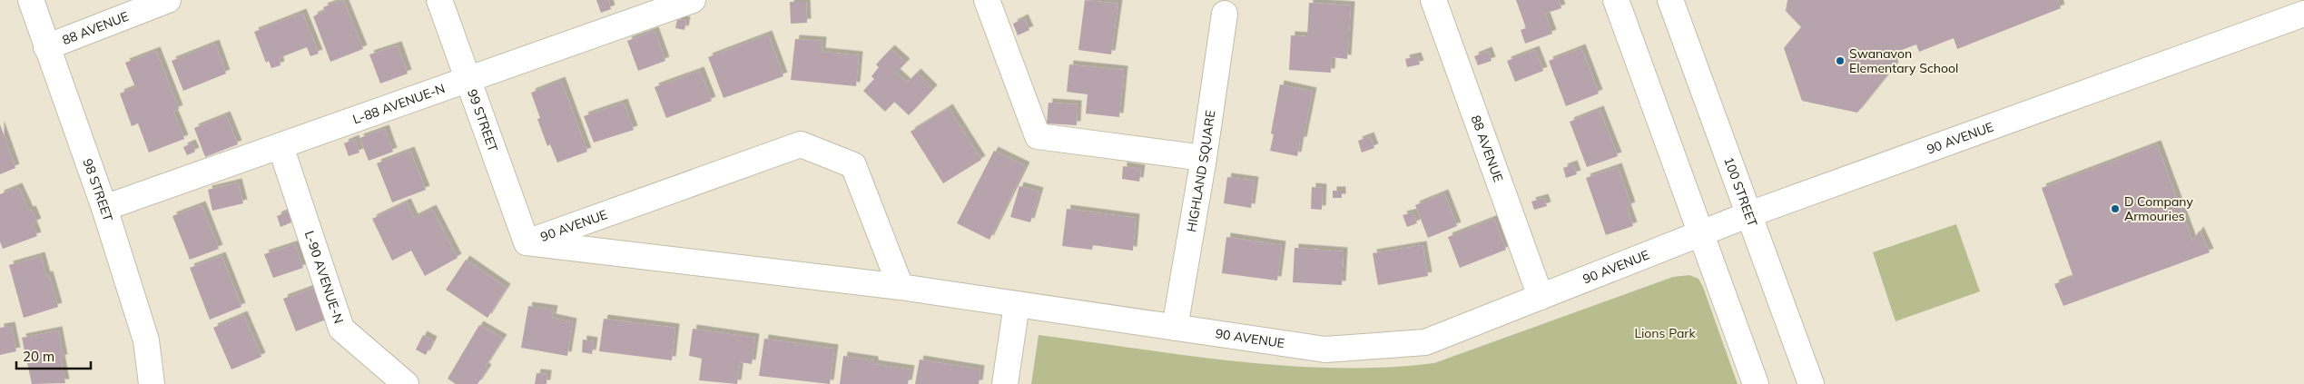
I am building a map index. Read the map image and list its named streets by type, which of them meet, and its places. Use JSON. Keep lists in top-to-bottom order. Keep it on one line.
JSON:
{"streets":{"street":["88 AVENUE","L-88 AVENUE-N","99 STREET","90 AVENUE","HIGHLAND SQUARE","98 STREET","100 STREET","L-90 AVENUE-N"]},"crossings":[["88 AVENUE","90 AVENUE"],["88 AVENUE","98 STREET"],["L-88 AVENUE-N","99 STREET"],["L-88 AVENUE-N","98 STREET"],["L-88 AVENUE-N","L-90 AVENUE-N"],["99 STREET","90 AVENUE"],["90 AVENUE","HIGHLAND SQUARE"],["90 AVENUE","100 STREET"]],"parks":["Lions Park"],"places":["Swanavon Elementary School","D Company Armouries"],"scale_bar":"20 m"}
